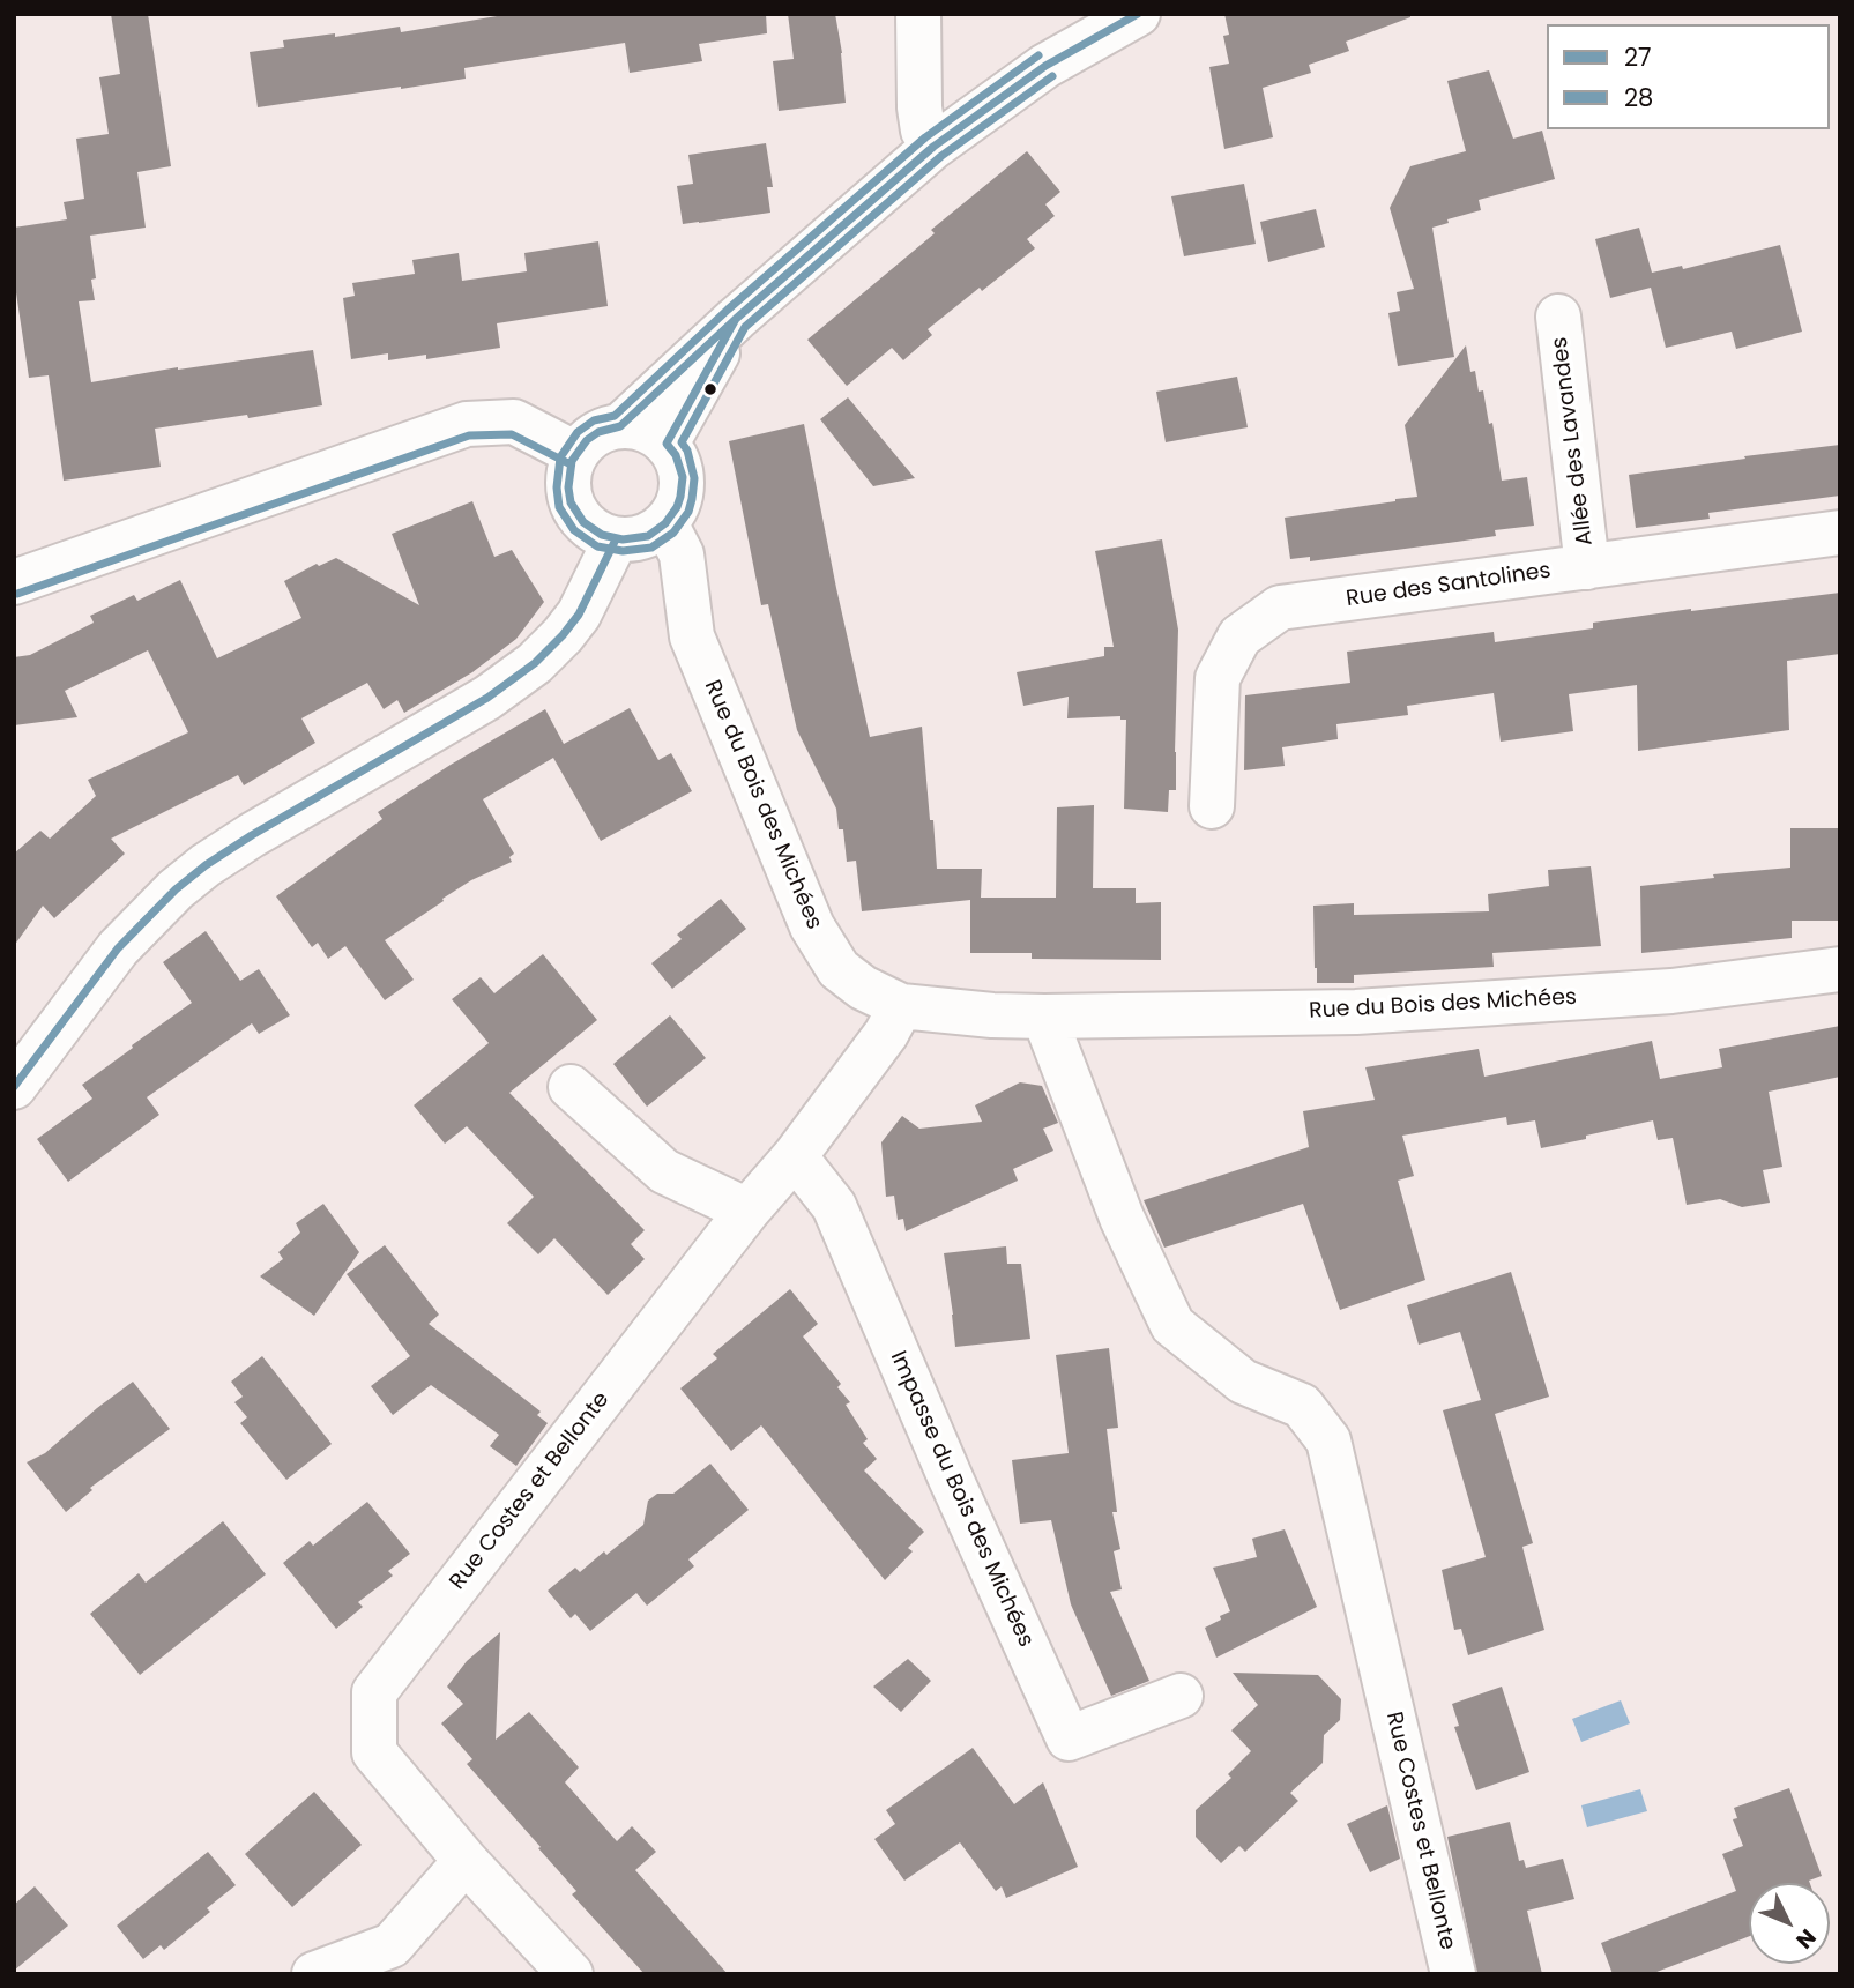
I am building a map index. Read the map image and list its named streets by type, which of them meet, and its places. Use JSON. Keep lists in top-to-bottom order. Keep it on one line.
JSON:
{"streets":{"street":["Allée des Lavandes","Rue des Santolines","Rue du Bois des Michées","Rue Costes et Bellonte","Impasse du Bois des Michées"]},"crossings":[["Allée des Lavandes","Rue des Santolines"],["Rue du Bois des Michées","Rue Costes et Bellonte"],["Rue Costes et Bellonte","Impasse du Bois des Michées"]],"lines":["transit line 27","transit line 28"],"legend":["27","28"],"north":"bottom right"}
